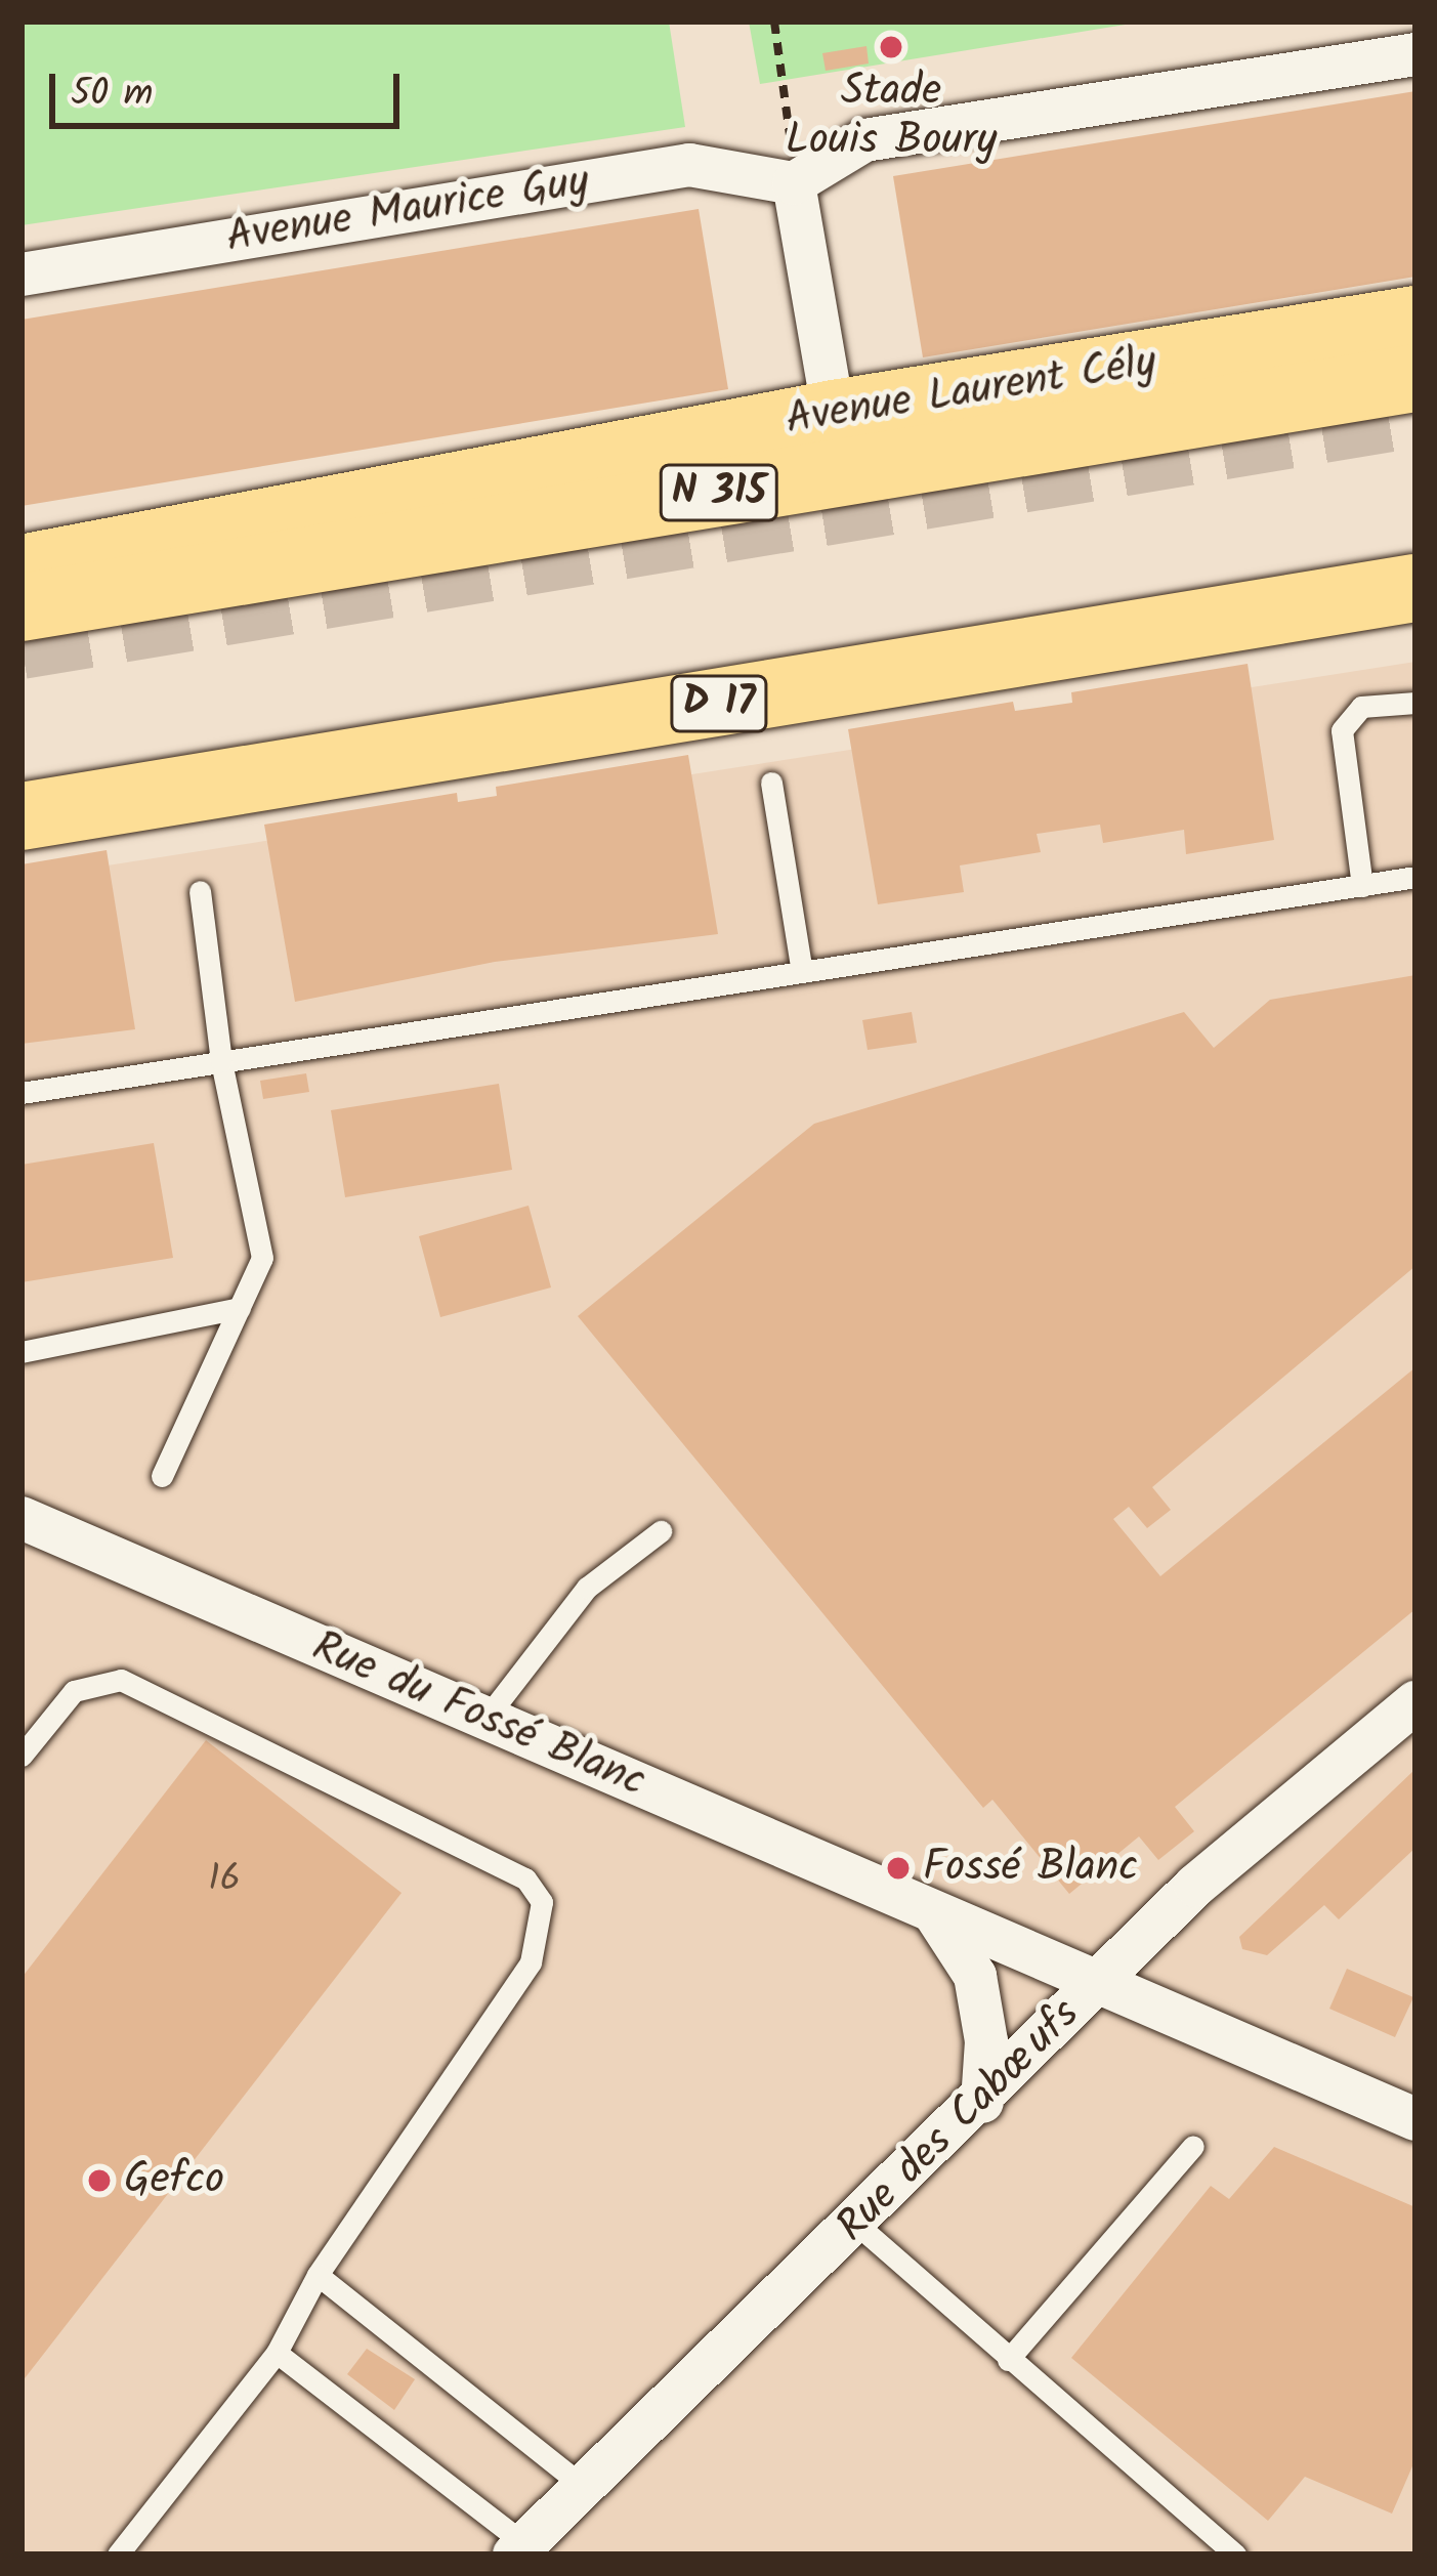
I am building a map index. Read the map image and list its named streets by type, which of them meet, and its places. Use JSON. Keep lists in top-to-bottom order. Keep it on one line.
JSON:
{"streets":{"main road":["Avenue Laurent Cély","N 315","D 17"],"street":["Avenue Maurice Guy","Rue du Fossé Blanc","Rue des Cabœufs"]},"crossings":[["Rue du Fossé Blanc","Rue des Cabœufs"]],"places":["Stade Louis Boury","Fossé Blanc","Gefco"],"house_numbers":["16"],"scale_bar":"50 m"}
